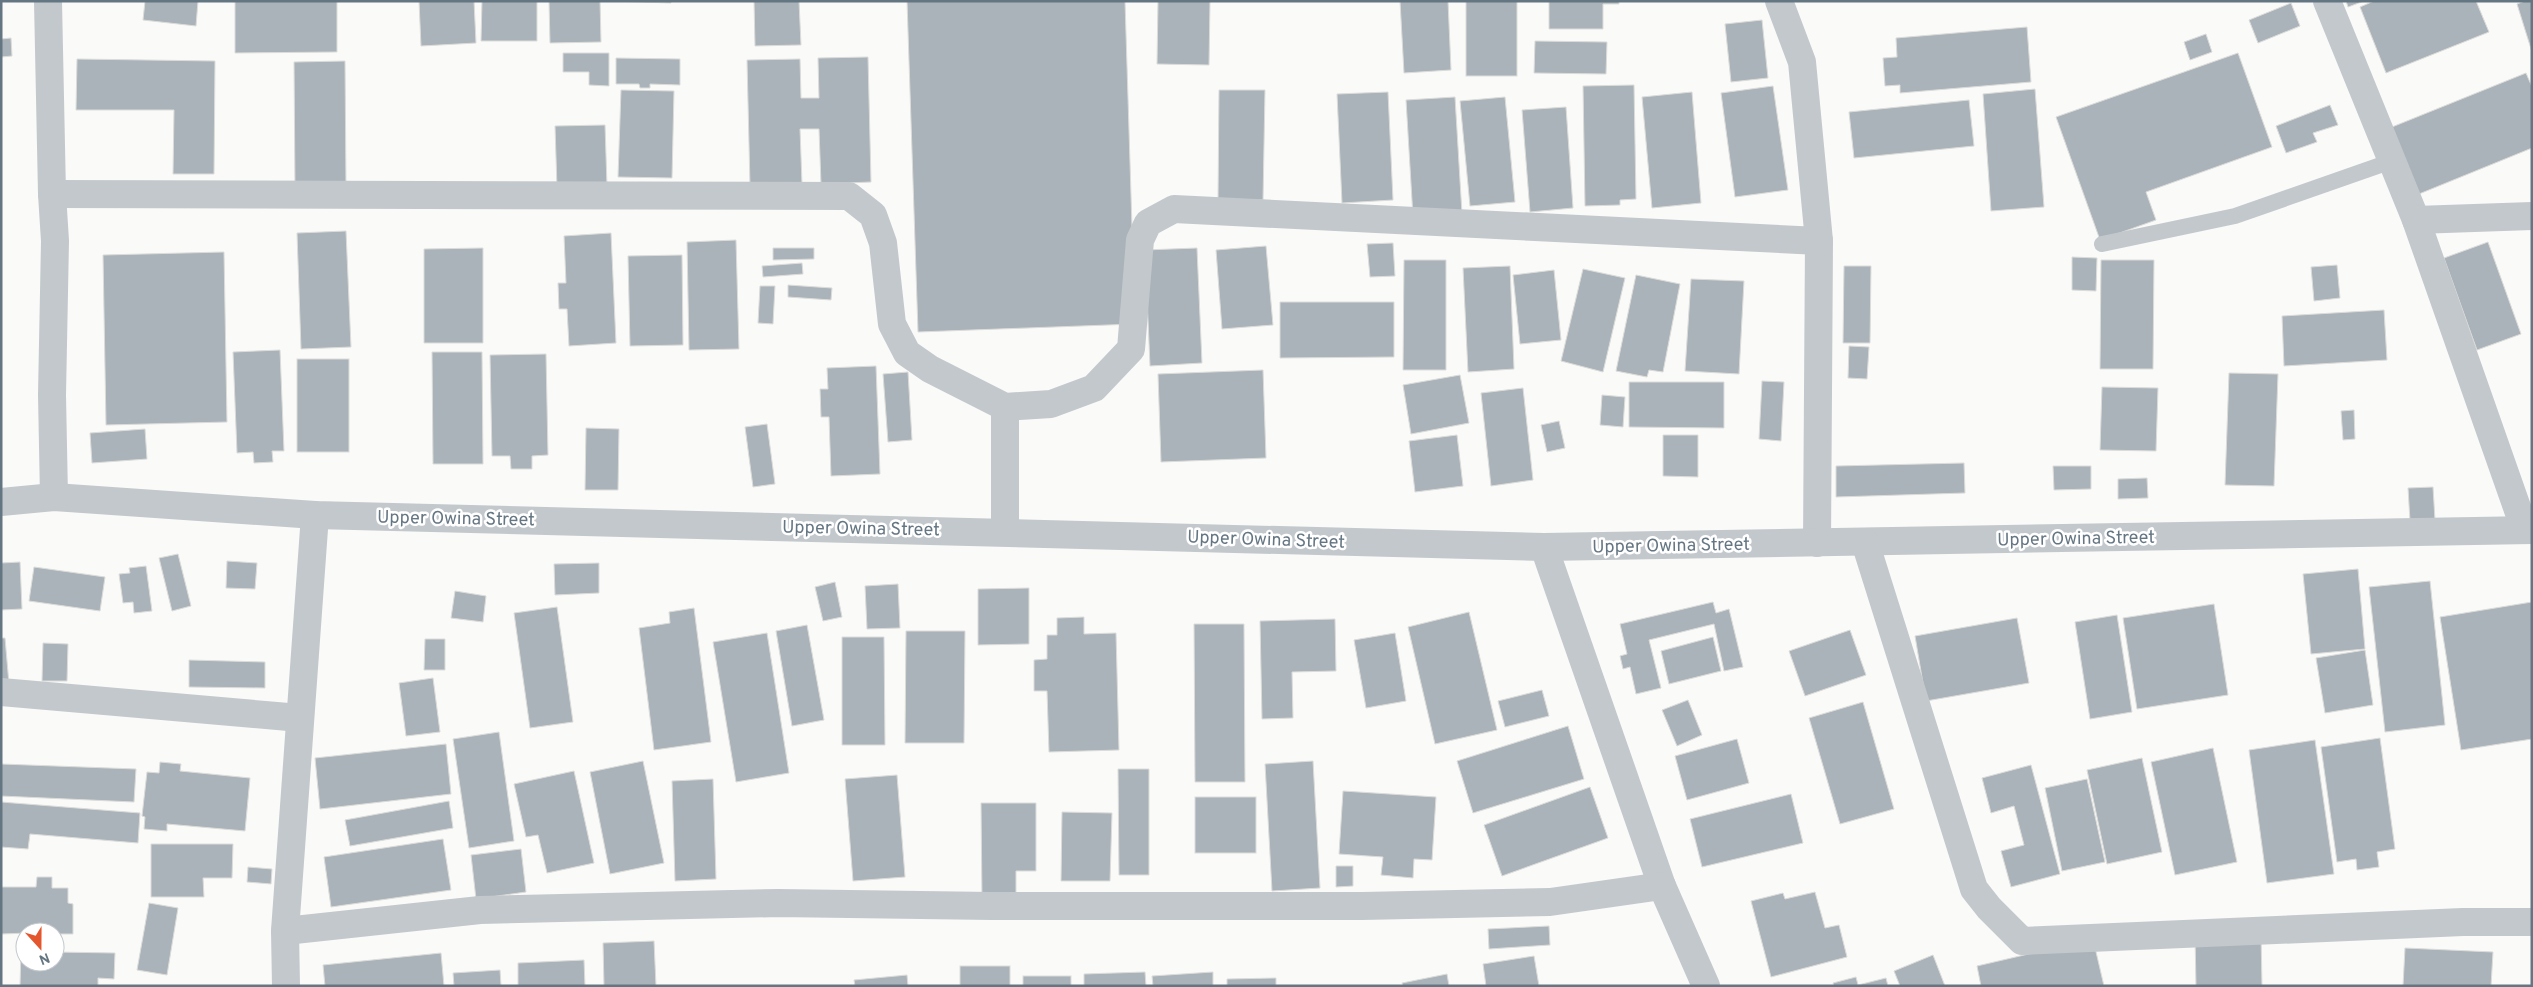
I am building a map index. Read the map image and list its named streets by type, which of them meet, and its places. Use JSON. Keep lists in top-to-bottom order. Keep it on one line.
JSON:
{"streets":{"street":["Upper Owina Street"]},"north":"bottom"}
